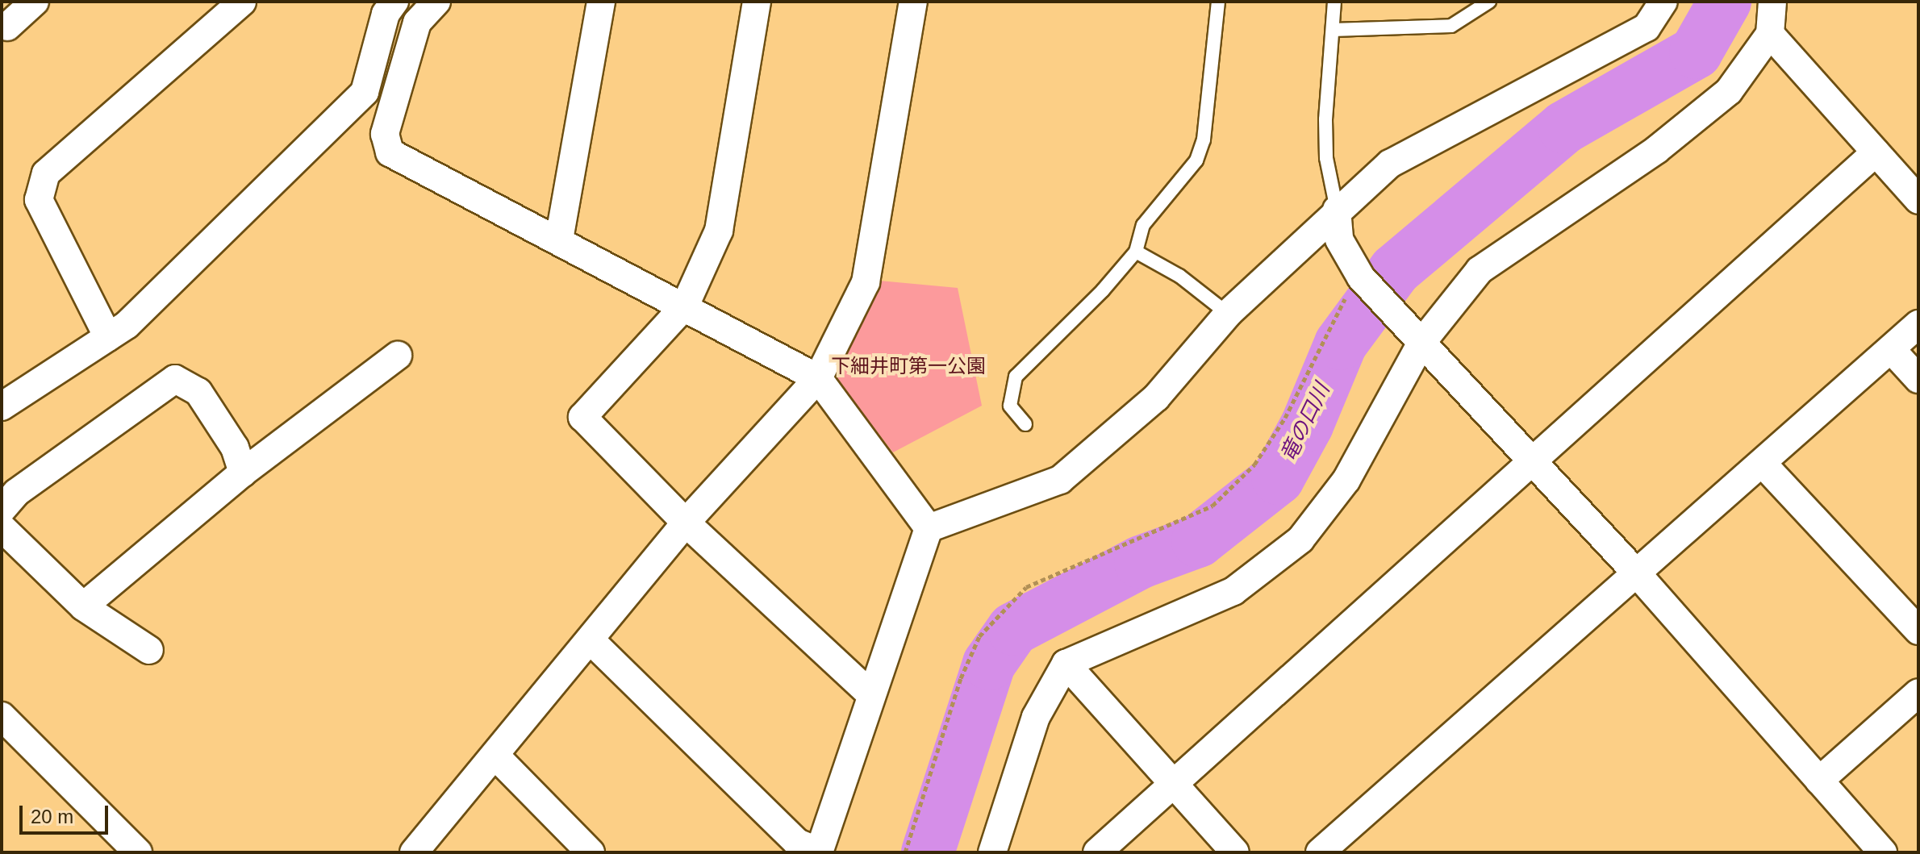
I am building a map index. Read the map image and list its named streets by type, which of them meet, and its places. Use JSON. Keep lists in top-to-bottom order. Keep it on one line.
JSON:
{"water":["竜の口川"],"parks":["下細井町第一公園"],"scale_bar":"20 m"}
